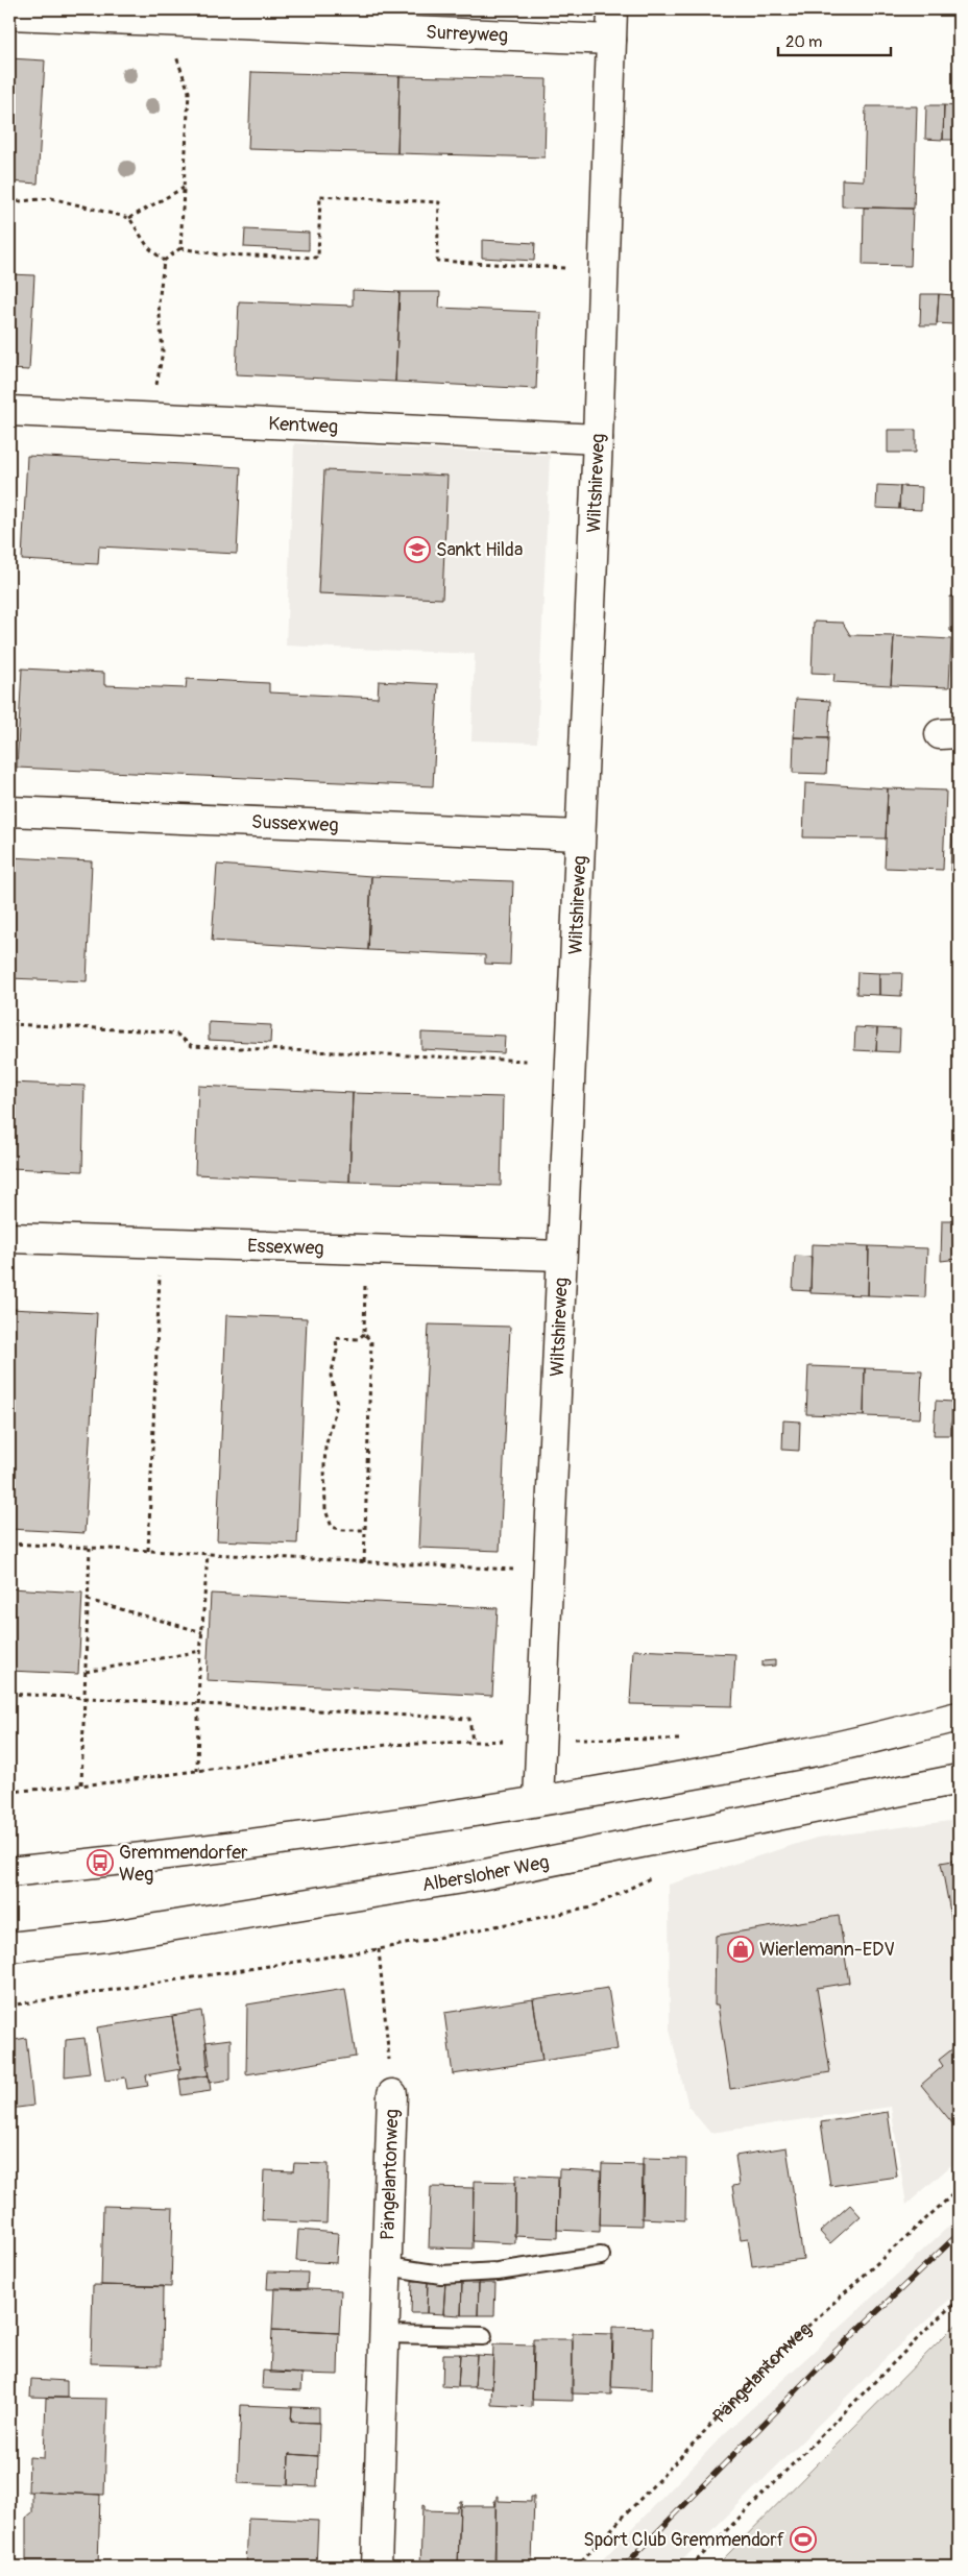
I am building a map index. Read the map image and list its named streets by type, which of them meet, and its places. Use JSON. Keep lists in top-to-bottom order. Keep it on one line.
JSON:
{"streets":{"street":["Surreyweg","Kentweg","Wiltshireweg","Sussexweg","Essexweg","Albersloher Weg","Pängelantonweg"]},"crossings":[["Surreyweg","Wiltshireweg"],["Kentweg","Wiltshireweg"],["Wiltshireweg","Sussexweg"],["Wiltshireweg","Essexweg"]],"places":{"school or university":["Sankt Hilda"],"bus stop":["Gremmendorfer Weg"],"shop":["Wierlemann-EDV"],"sports":["Sport Club Gremmendorf"]},"scale_bar":"20 m"}
